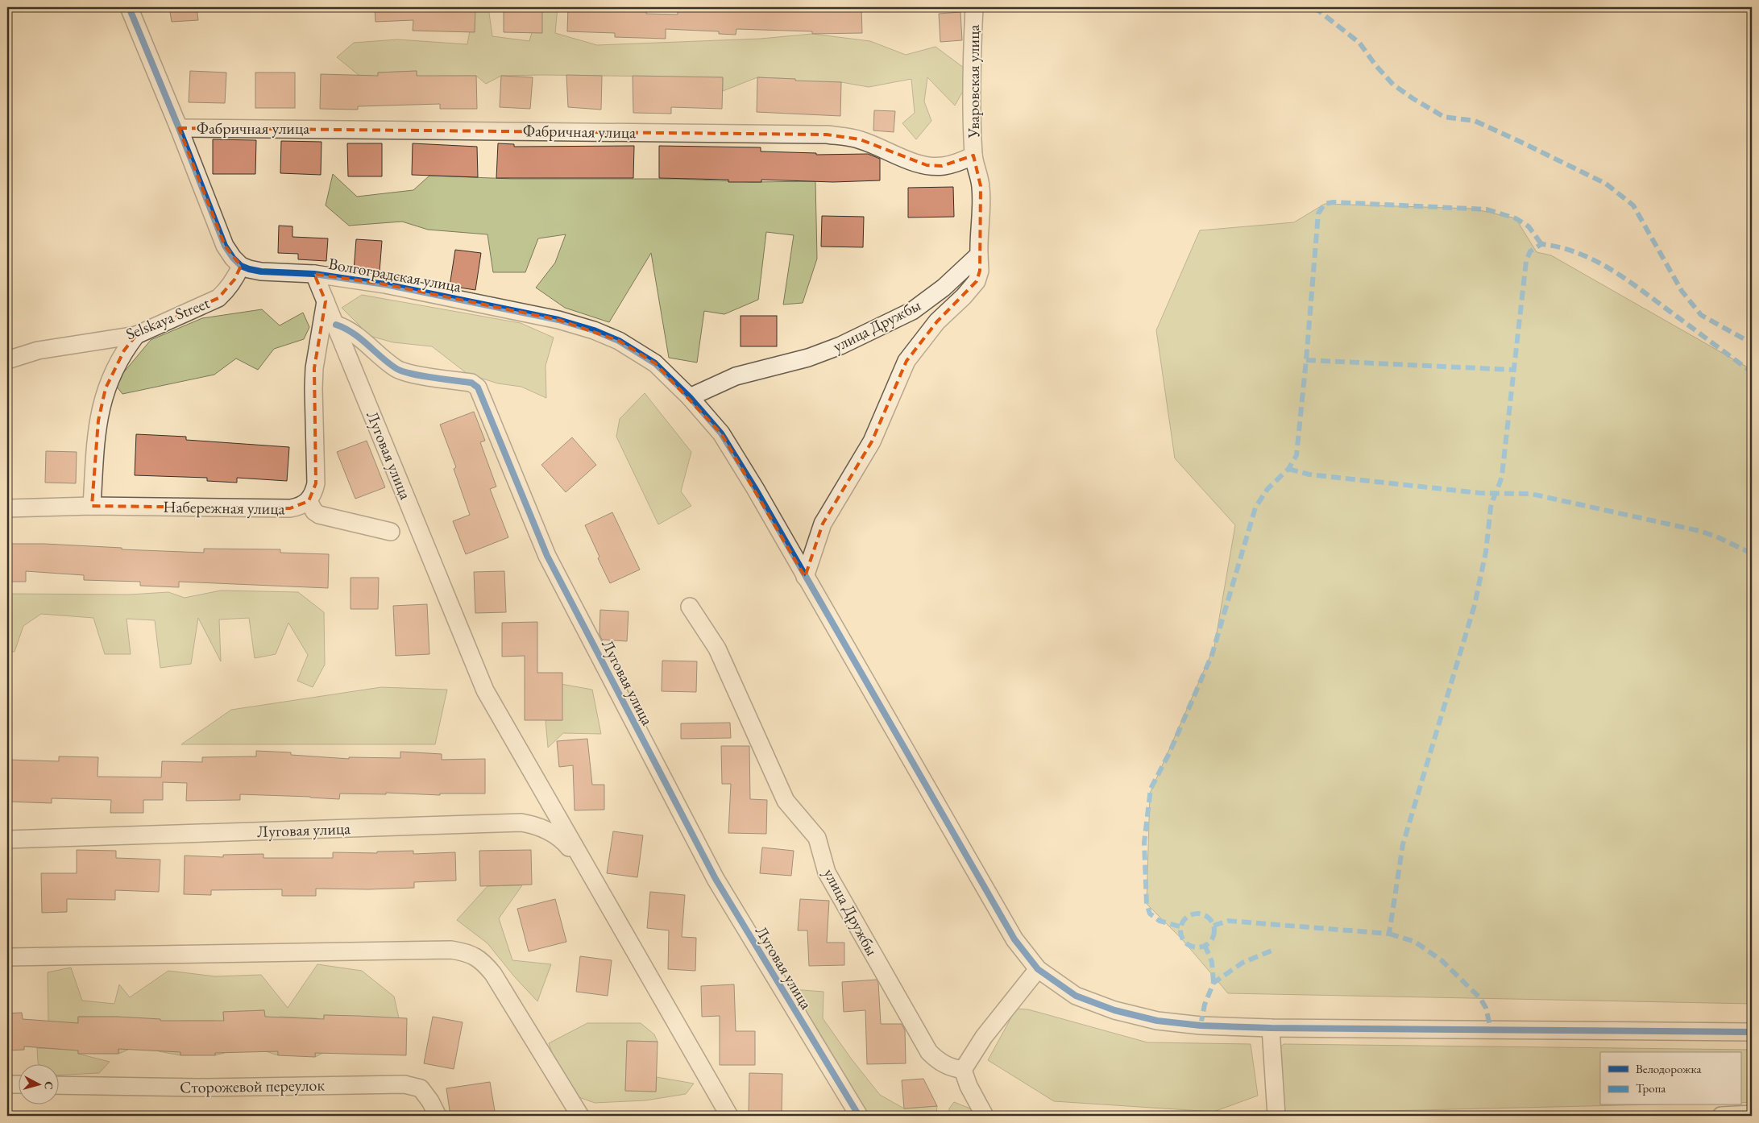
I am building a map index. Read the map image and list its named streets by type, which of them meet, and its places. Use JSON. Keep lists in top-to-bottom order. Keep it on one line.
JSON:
{"streets":{"street":["Уваровская улица","Фабричная улица","Волгоградская улица","Selskaya Street","улица Дружбы","Луговая улица","Набережная улица","Сторожевой переулок"]},"crossings":[["Уваровская улица","Фабричная улица"],["Волгоградская улица","Selskaya Street"],["Волгоградская улица","улица Дружбы"],["Волгоградская улица","Луговая улица"],["Луговая улица","Набережная улица"]],"legend":["Велодорожка","Тропа"],"north":"right"}
